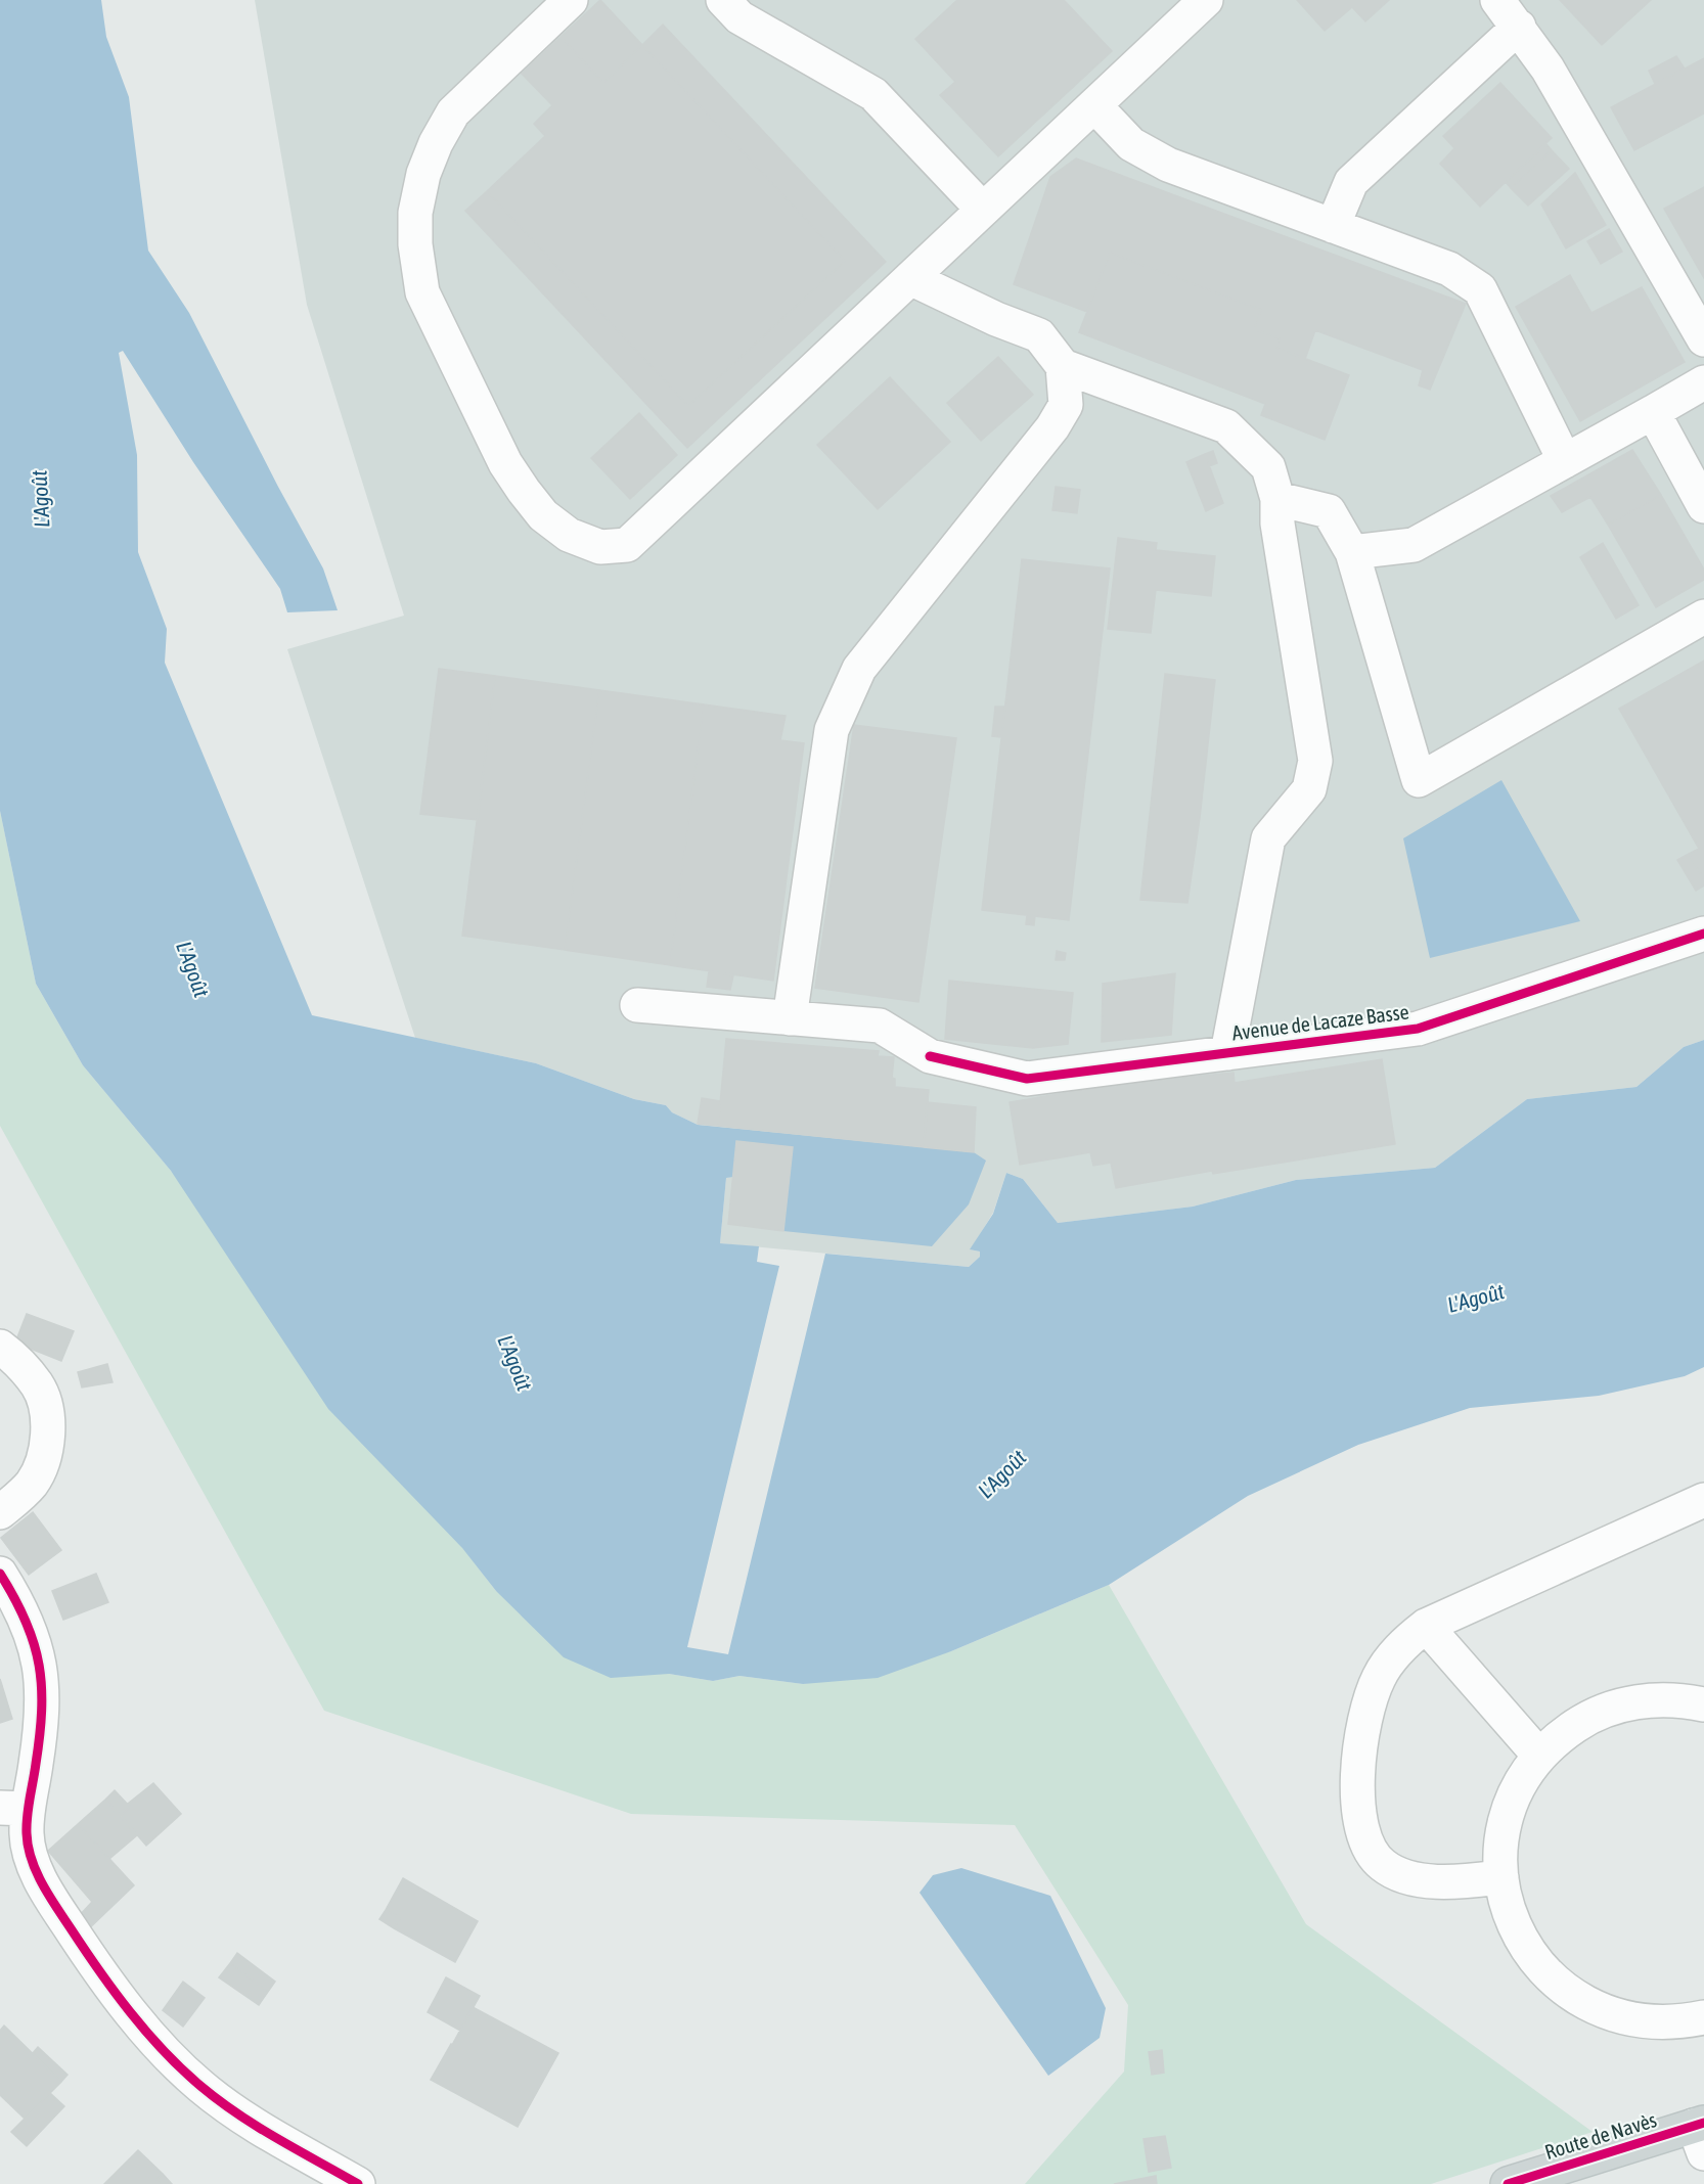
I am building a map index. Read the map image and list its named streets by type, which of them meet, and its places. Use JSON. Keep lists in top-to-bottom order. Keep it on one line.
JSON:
{"streets":{"main road":["Route de Navès"],"street":["Avenue de Lacaze Basse"]},"water":["L'Agoût"]}
